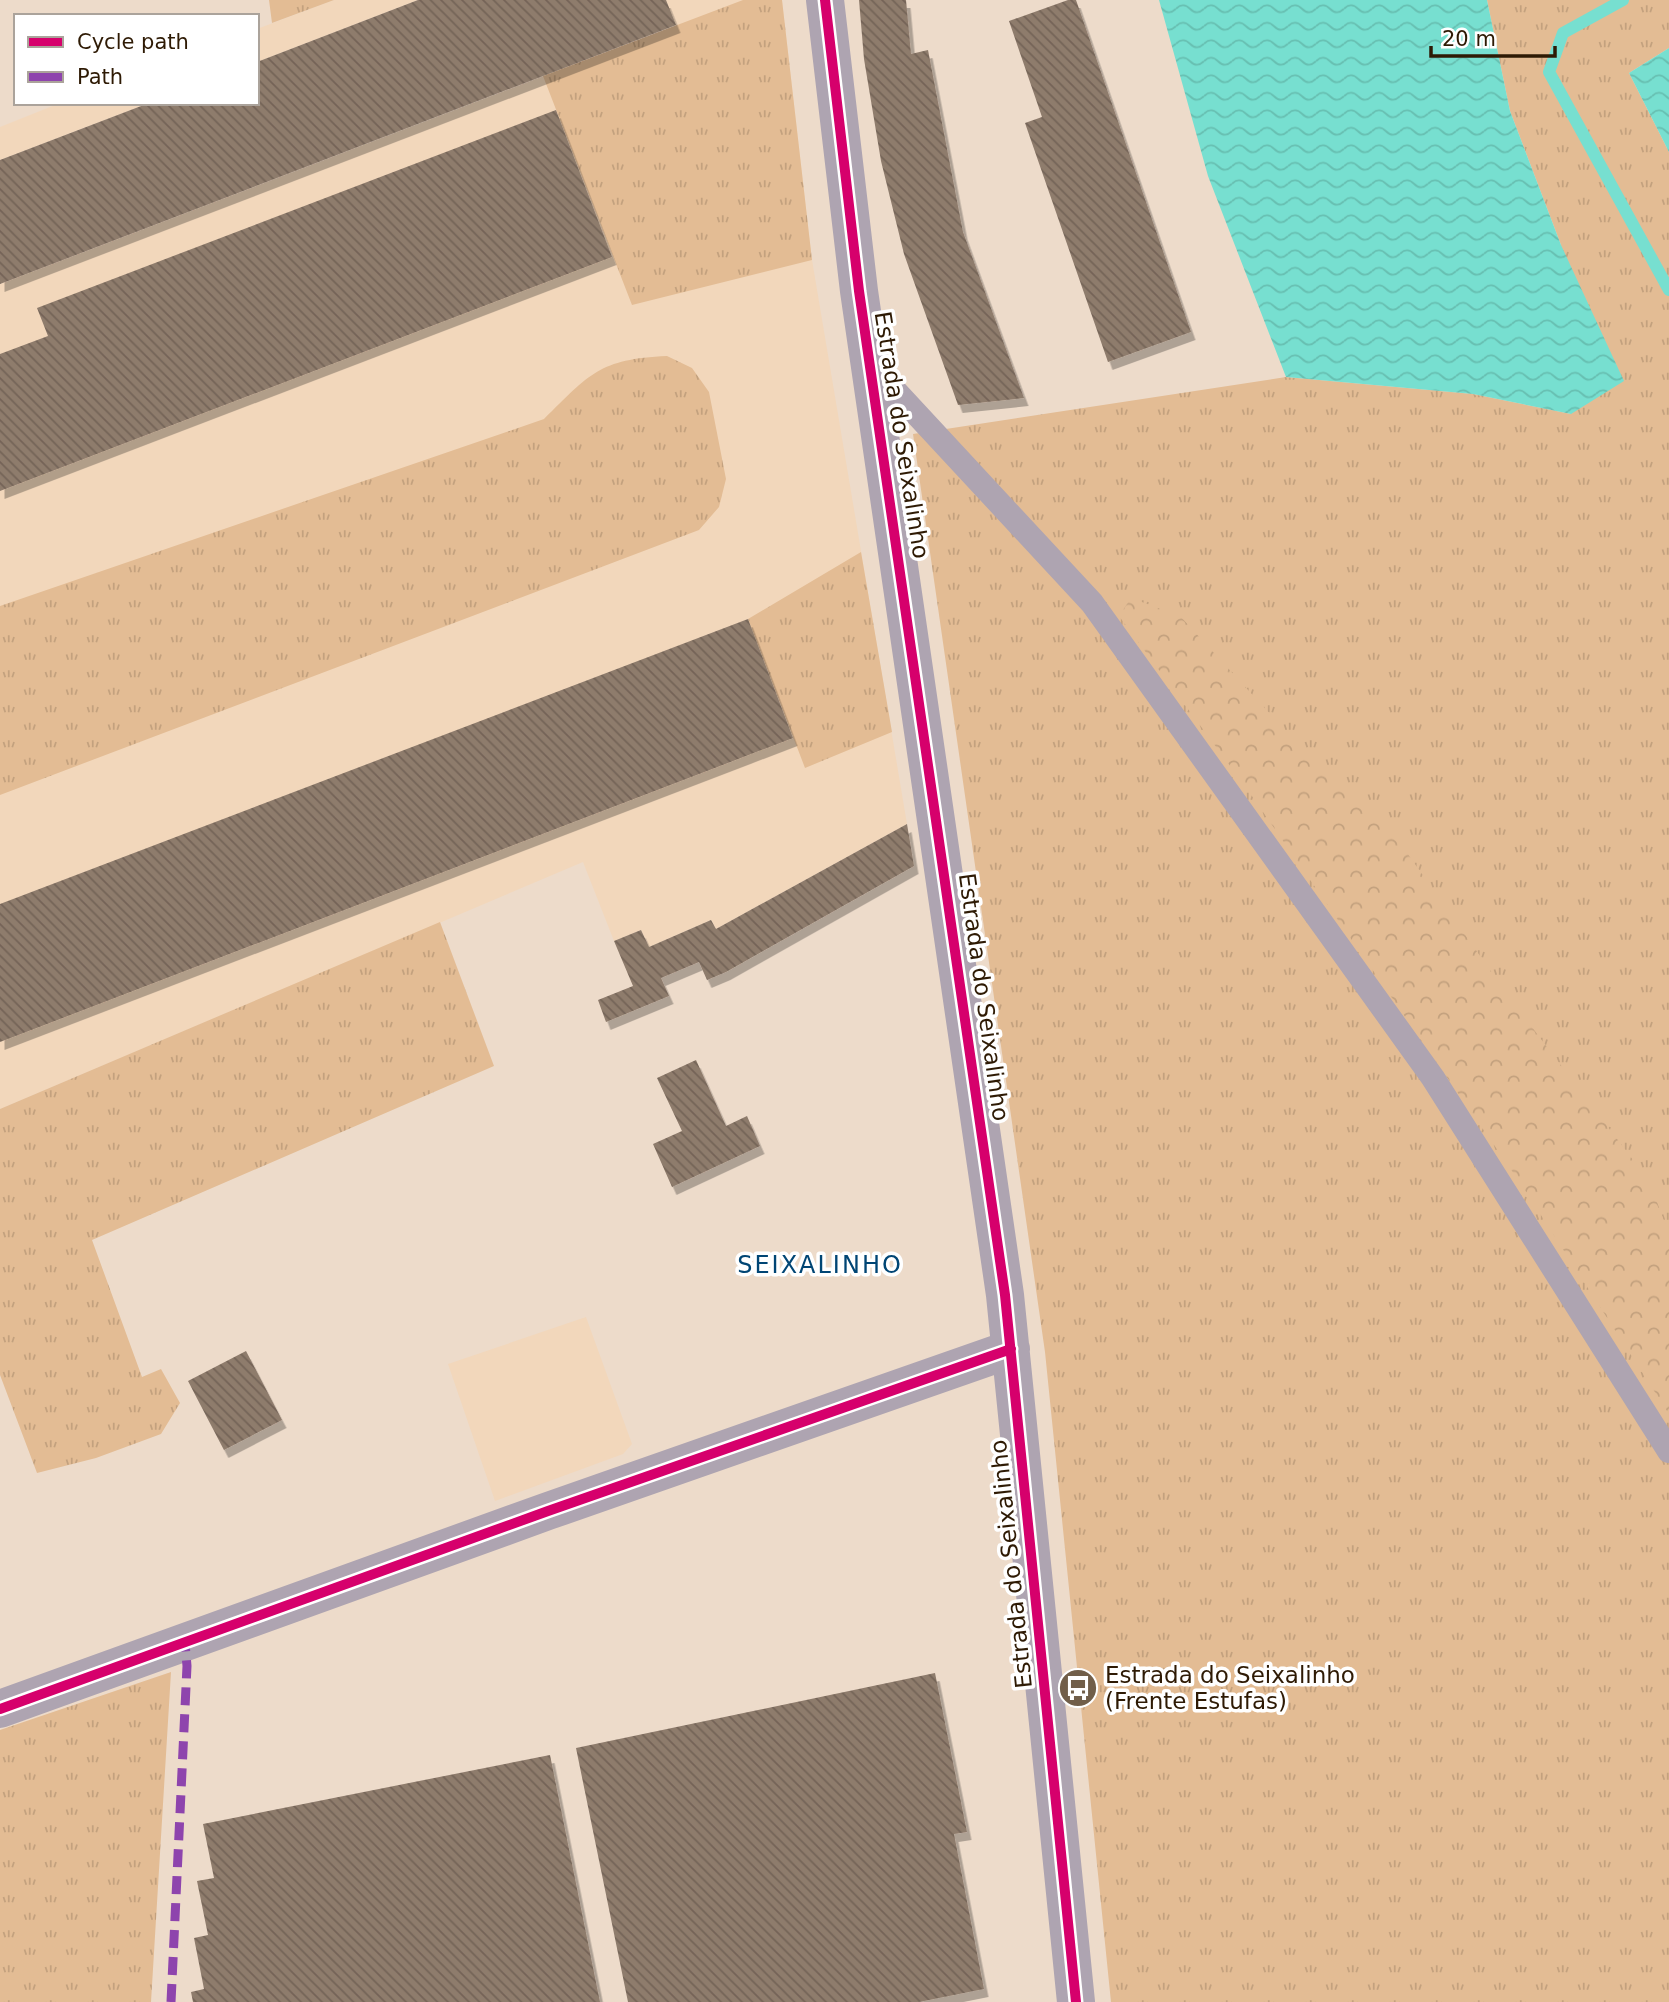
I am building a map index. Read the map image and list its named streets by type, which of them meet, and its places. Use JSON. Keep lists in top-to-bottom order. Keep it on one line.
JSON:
{"streets":{"street":["Estrada do Seixalinho"]},"districts":["SEIXALINHO"],"places":{"bus stop":["Estrada do Seixalinho (Frente Estufas)"]},"legend":["Cycle path","Path"],"scale_bar":"20 m"}
